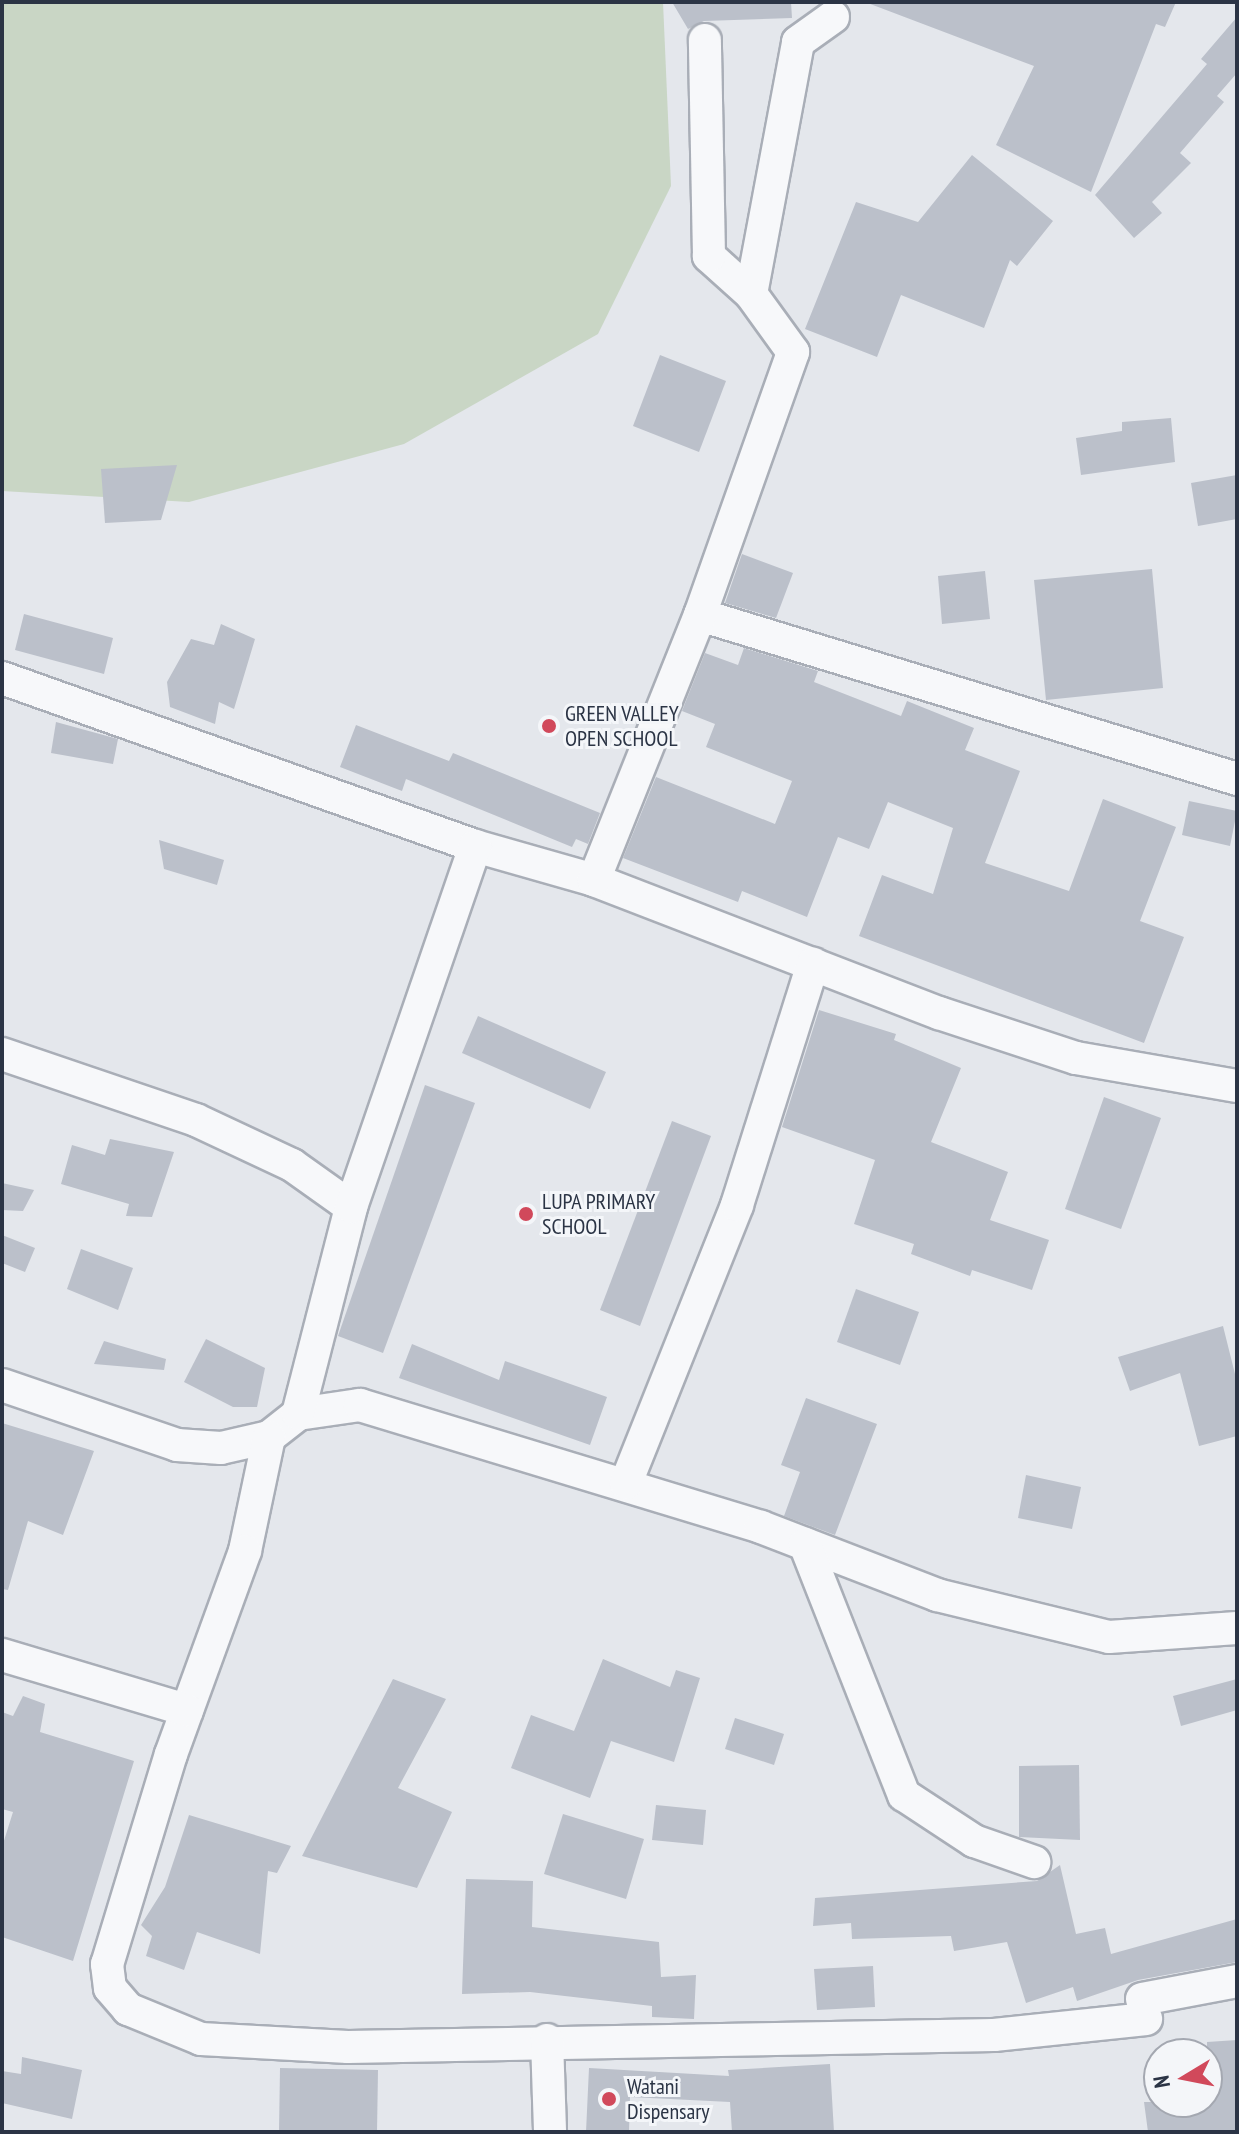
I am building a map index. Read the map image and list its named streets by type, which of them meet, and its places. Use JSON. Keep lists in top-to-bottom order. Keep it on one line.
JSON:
{"places":["GREEN VALLEY OPEN SCHOOL","LUPA PRIMARY SCHOOL","Watani Dispensary"],"north":"left"}
